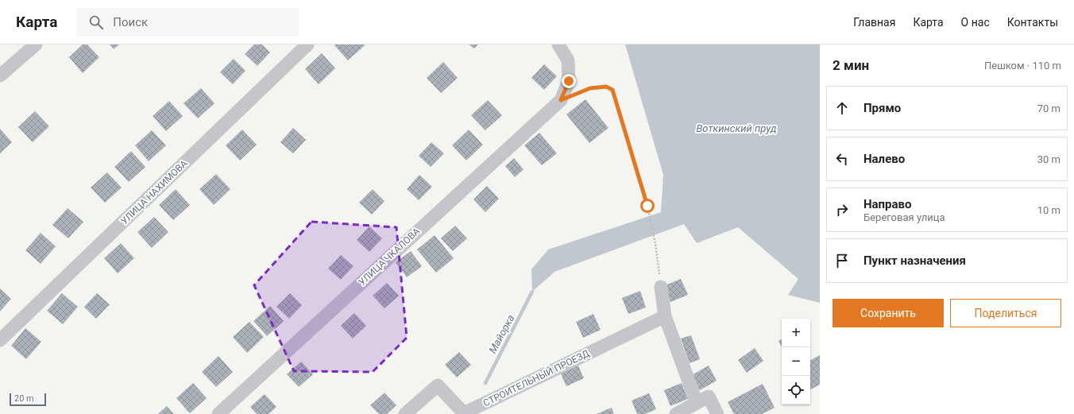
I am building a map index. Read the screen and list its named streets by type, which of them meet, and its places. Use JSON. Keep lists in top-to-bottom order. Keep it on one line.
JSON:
{"streets":{"street":["УЛИЦА НАХИМОВА","УЛИЦА ЧКАЛОВА","СТРОИТЕЛЬНЫЙ ПРОЕЗД"]},"water":["Воткинский пруд","Майорка"],"scale_bar":"20 m","page":{"header":"Карта","search":"Поиск","nav":["Главная","Карта","О нас","Контакты"],"heading":["2 мин","Пешком · 110 m"],"list":[["Прямо","70 m"],["Налево","30 m"],["Направо","Береговая улица","10 m"],"Пункт назначения"],"buttons":["Сохранить","Поделиться"],"map_buttons":["+","−"],"scale":"20 m"}}
